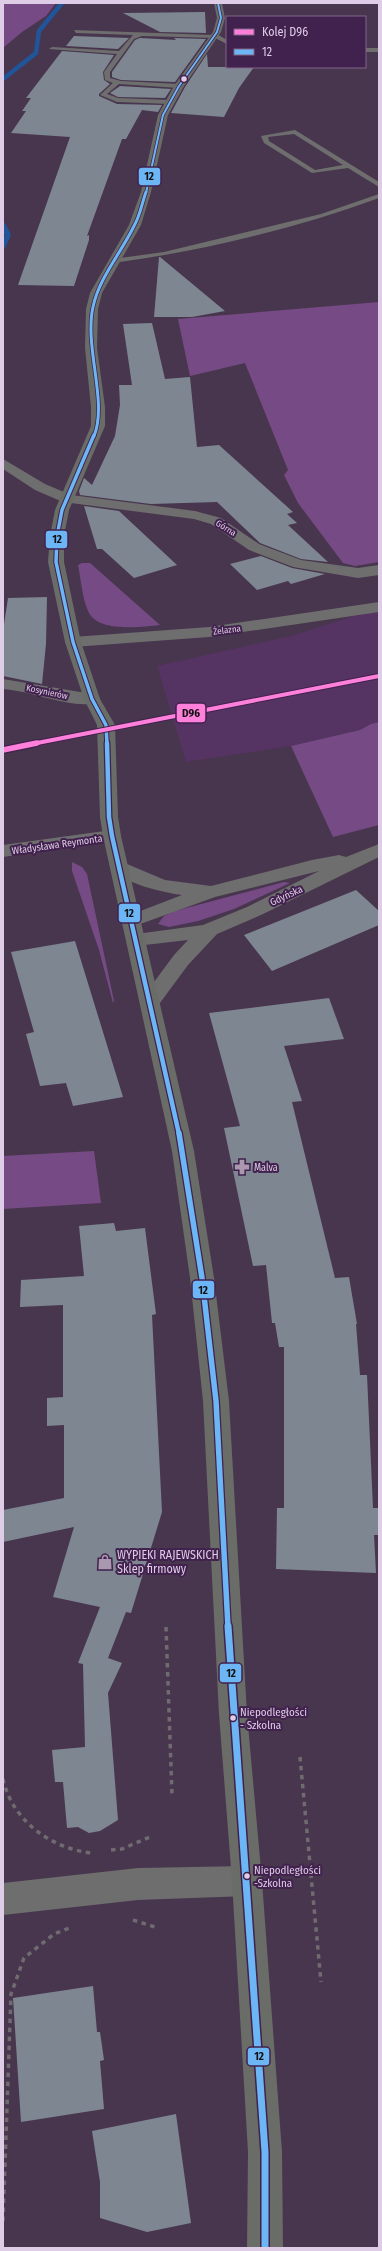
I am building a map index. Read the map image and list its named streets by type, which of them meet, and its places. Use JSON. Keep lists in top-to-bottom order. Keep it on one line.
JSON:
{"streets":{"street":["Górna","Żelazna","Kosynierów","Władysława Reymonta","Gdyńska"]},"places":{"pharmacy":["Malva"],"shop":["WYPIEKI RAJEWSKICH Sklep firmowy"],"other":["Niepodległości - Szkolna","Niepodległości -Szkolna"]},"lines":["transit line 12","rail line D96"],"legend":["Kolej D96","12"]}
